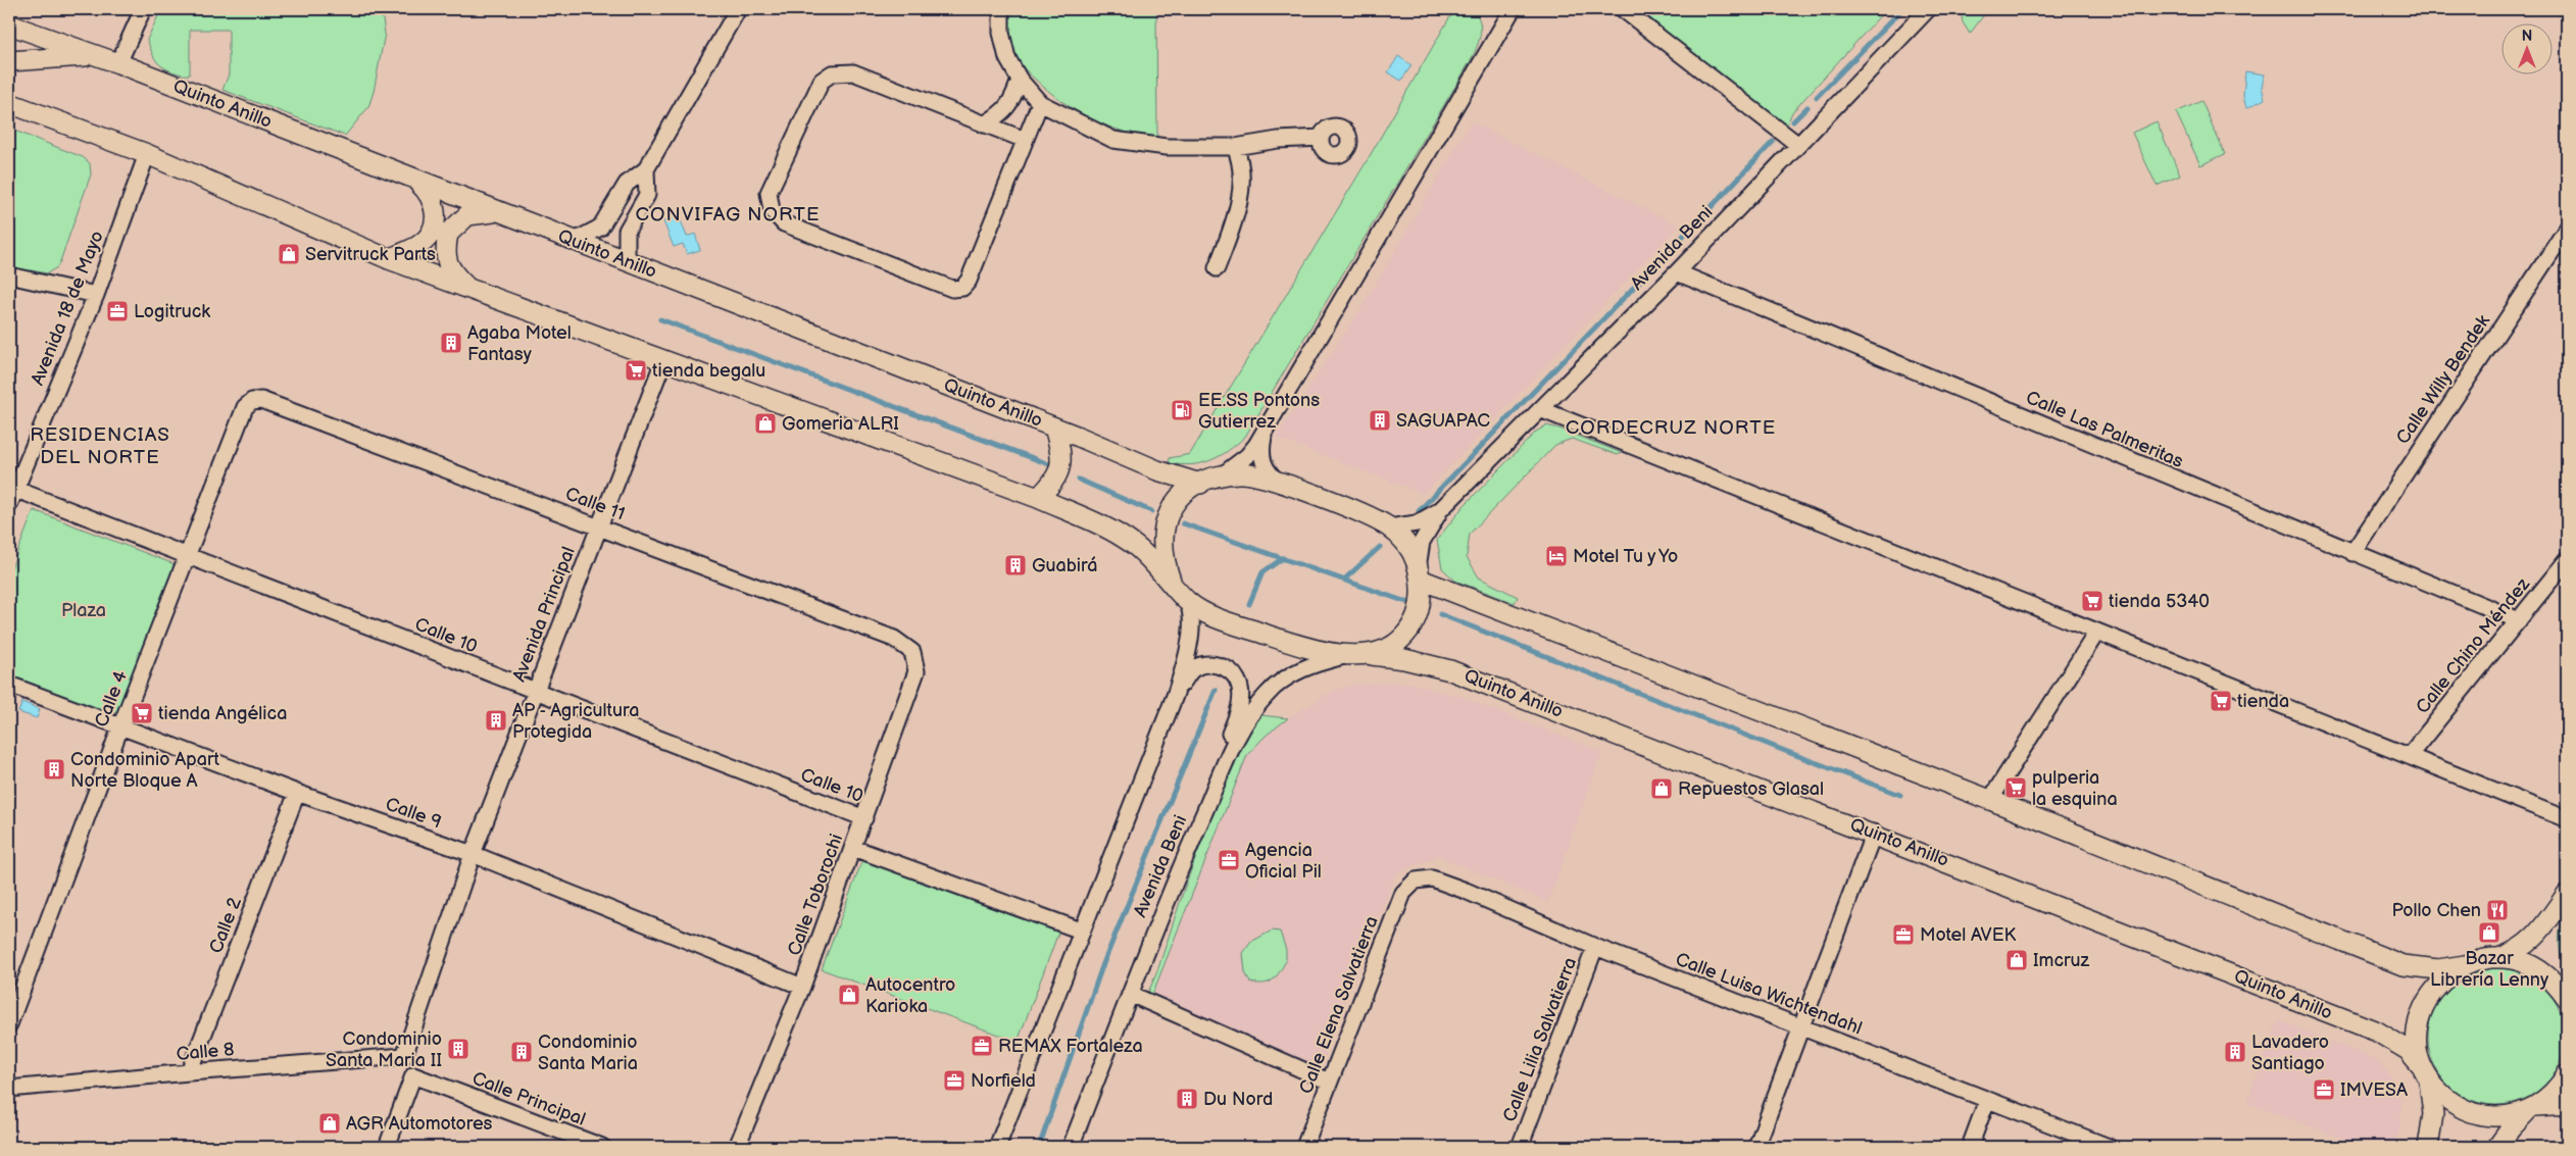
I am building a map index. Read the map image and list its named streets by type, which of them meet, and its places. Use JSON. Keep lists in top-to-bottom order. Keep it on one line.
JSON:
{"streets":{"main road":["Quinto Anillo"],"street":["Avenida Beni","Avenida 18 de Mayo","Calle Willy Bendek","Calle Las Palmeritas","Calle 11","Avenida Principal","Calle 10","Calle Chino Méndez","Calle 4","Calle 9","Calle Toborochi","Calle 2","Calle Luisa Wichtendahl","Calle Elena Salvatierra","Calle Lilia Salvatierra","Calle 8","Calle Principal"]},"crossings":[["Quinto Anillo","Avenida Beni"],["Quinto Anillo","Avenida 18 de Mayo"],["Quinto Anillo","Avenida Principal"],["Avenida Beni","Calle Las Palmeritas"],["Avenida 18 de Mayo","Calle 10"],["Calle Willy Bendek","Calle Las Palmeritas"],["Calle Las Palmeritas","Calle Chino Méndez"],["Calle 11","Avenida Principal"],["Calle 11","Calle 4"],["Calle 11","Calle Toborochi"],["Avenida Principal","Calle 10"],["Avenida Principal","Calle 9"],["Avenida Principal","Calle 8"],["Calle 10","Calle 4"],["Calle 10","Calle Toborochi"],["Calle 4","Calle 9"],["Calle 9","Calle Toborochi"],["Calle 9","Calle 2"],["Calle 2","Calle 8"],["Calle Luisa Wichtendahl","Calle Elena Salvatierra"],["Calle Luisa Wichtendahl","Calle Lilia Salvatierra"]],"districts":["CONVIFAG NORTE","CORDECRUZ NORTE","RESIDENCIAS DEL NORTE"],"parks":["Plaza"],"places":{"shop":["Servitruck Parts","Gomeria ALRI","Repuestos Glasal","Bazar Librería Lenny","Imcruz","Autocentro Karioka","AGR Automotores"],"office":["Logitruck","Agencia Oficial Pil","Motel AVEK","REMAX Fortaleza","Norfield","IMVESA"],"building":["Agaba Motel Fantasy","SAGUAPAC","Guabirá","AP - Agricultura Protegida","Condominio Apart Norte Bloque A","Condominio Santa Maria II","Condominio Santa Maria","Lavadero Santiago","Du Nord"],"supermarket":["tienda begalu","tienda 5340","tienda","tienda Angélica","pulperia la esquina"],"fuel station":["EE.SS Pontons Gutierrez"],"hotel":["Motel Tu y Yo"],"restaurant":["Pollo Chen"]},"north":"top"}
